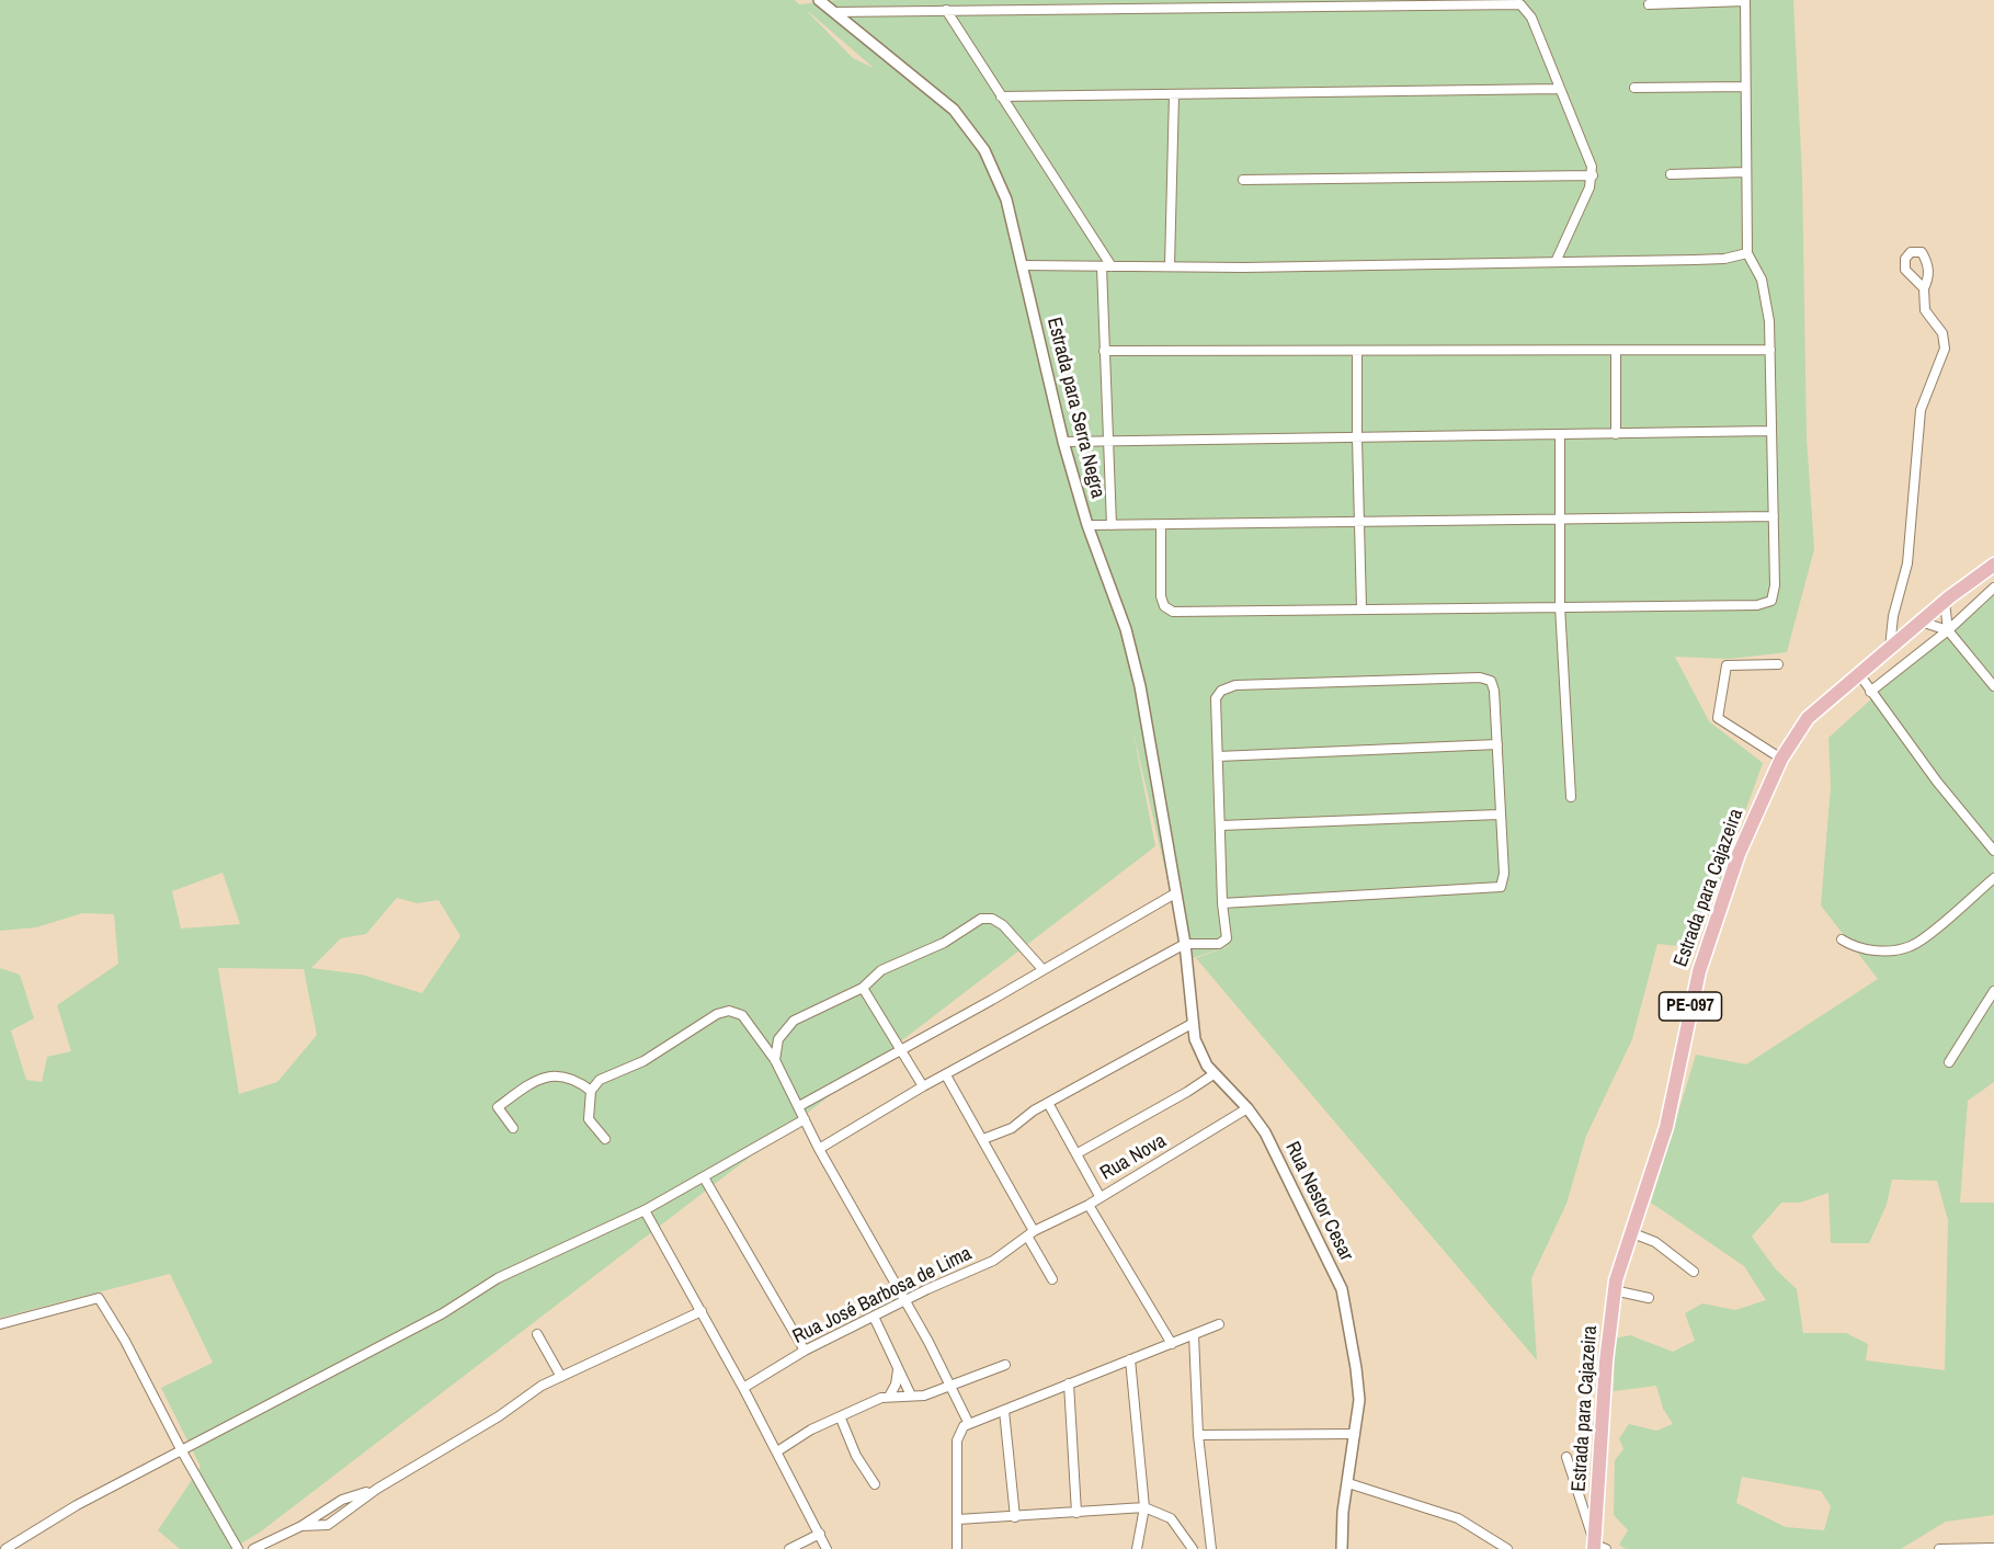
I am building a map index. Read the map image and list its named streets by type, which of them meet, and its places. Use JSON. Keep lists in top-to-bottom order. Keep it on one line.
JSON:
{"streets":{"main road":["Estrada para Cajazeira","PE-097"],"street":["Estrada para Serra Negra","Rua Nova","Rua Nestor Cesar","Rua José Barbosa de Lima"]},"crossings":[["Estrada para Serra Negra","Rua Nestor Cesar"],["Rua Nova","Rua Nestor Cesar"],["Rua Nova","Rua José Barbosa de Lima"]]}
